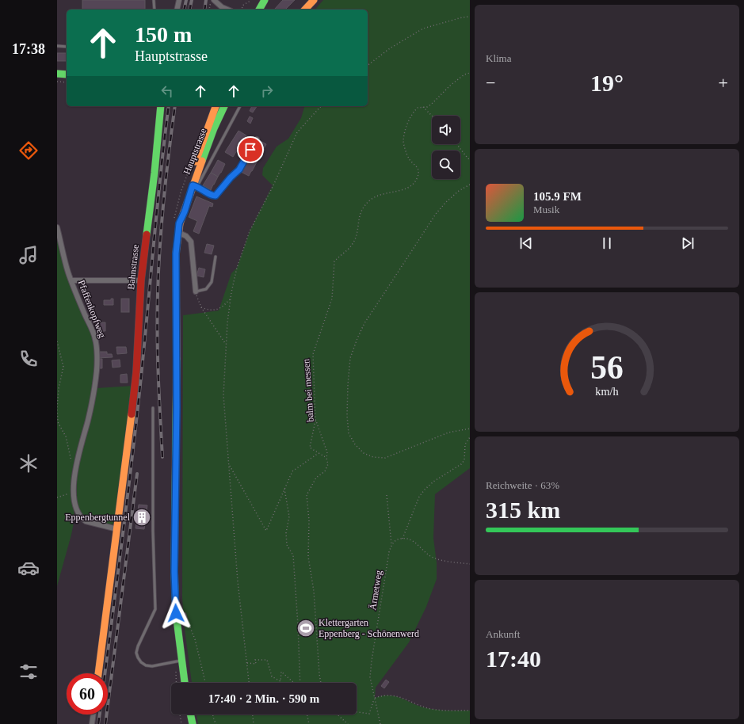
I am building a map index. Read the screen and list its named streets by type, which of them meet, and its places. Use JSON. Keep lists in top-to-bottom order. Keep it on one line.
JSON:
{"streets":{"main road":["Hauptstrasse","Bahnstrasse"],"street":["Pfaffenkopfweg"],"path":["balm bei messen","Ärmetweg"]},"crossings":[["Bahnstrasse","Pfaffenkopfweg"]],"places":{"building":["Eppenbergtunnel"],"sports":["Klettergarten Eppenberg - Schönenwerd"]},"page":{"tabs":"17:38","tile":["Klima",["Reichweite · 63%","315 km"],["Ankunft","17:40"]],"turn":["150 m","Hauptstrasse"],"heat":["−","19°","+"],"song":["105.9 FM","Musik"],"limit":"60","trip":"17:40 · 2 Min. · 590 m","gauge":["56","km/h"]}}
